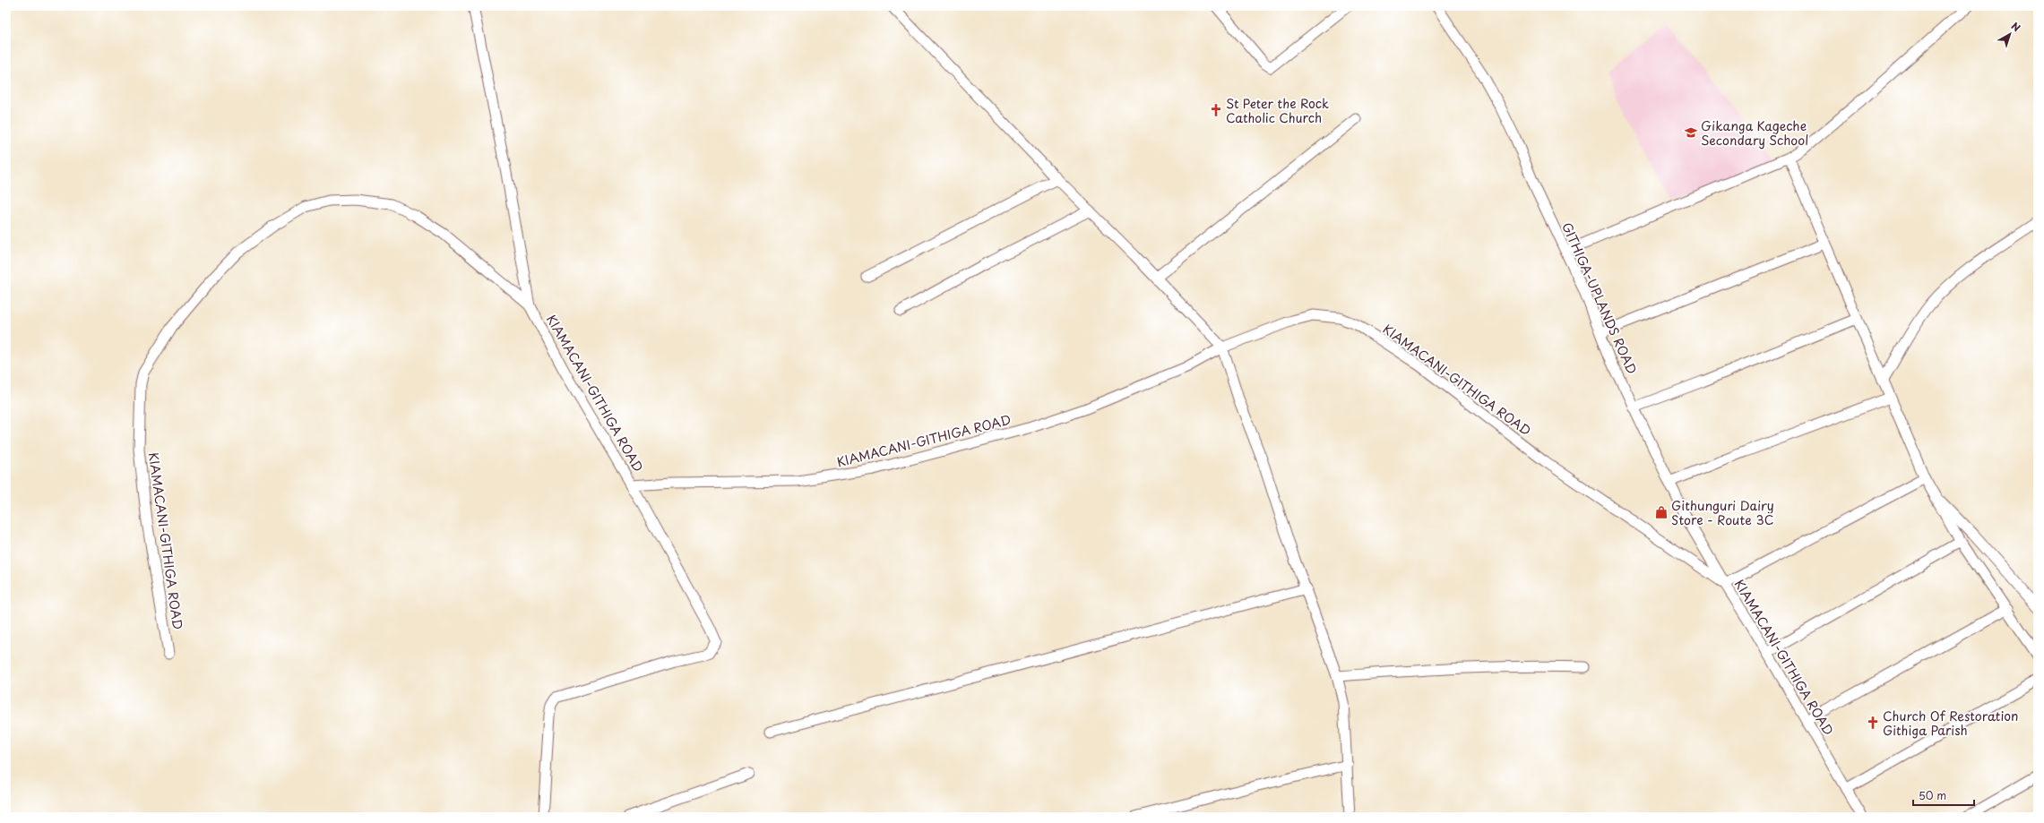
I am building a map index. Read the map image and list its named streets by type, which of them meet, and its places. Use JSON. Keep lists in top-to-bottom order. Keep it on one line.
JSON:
{"streets":{"street":["GITHIGA-UPLANDS ROAD","KIAMACANI-GITHIGA ROAD"]},"crossings":[["GITHIGA-UPLANDS ROAD","KIAMACANI-GITHIGA ROAD"]],"places":{"church":["St Peter the Rock Catholic Church","Church Of Restoration Githiga Parish"],"school or university":["Gikanga Kageche Secondary School"],"shop":["Githunguri Dairy Store - Route 3C"]},"scale_bar":"50 m","north":"top right"}
